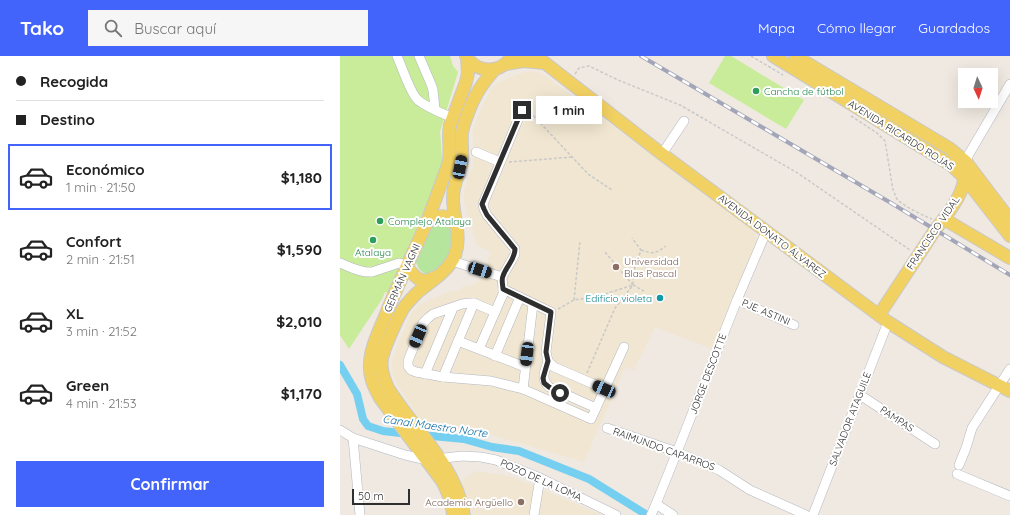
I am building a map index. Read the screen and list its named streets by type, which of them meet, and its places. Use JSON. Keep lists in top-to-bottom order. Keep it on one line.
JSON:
{"streets":{"main road":["AVENIDA RICARDO ROJAS","FRANCISCO VIDAL","AVENIDA DONATO ÁLVAREZ","GERMÁN VAGNI"],"street":["PJE. ASTINI","JORGE DESCOTTE","SALVADOR ATAGUILE","PAMPAS","RAIMUNDO CAPARROS","POZO DE LA LOMA"]},"crossings":[["AVENIDA RICARDO ROJAS","FRANCISCO VIDAL"],["FRANCISCO VIDAL","AVENIDA DONATO ÁLVAREZ"],["FRANCISCO VIDAL","SALVADOR ATAGUILE"],["AVENIDA DONATO ÁLVAREZ","GERMÁN VAGNI"],["AVENIDA DONATO ÁLVAREZ","JORGE DESCOTTE"],["AVENIDA DONATO ÁLVAREZ","SALVADOR ATAGUILE"],["PJE. ASTINI","JORGE DESCOTTE"],["JORGE DESCOTTE","RAIMUNDO CAPARROS"],["SALVADOR ATAGUILE","PAMPAS"]],"water":["Canal Maestro Norte"],"places":["Cancha de fútbol","Complejo Atalaya","Atalaya","Universidad Blas Pascal","Edificio violeta","Academia Argüello"],"scale_bar":"50 m","north":"bottom","page":{"header":"Tako","search":"Buscar aquí","nav":["Mapa","Cómo llegar","Guardados"],"banner":["Recogida","Destino"],"bubble":"1 min","list":[{"name":"Económico","note":"1 min · 21:50","value":"$1,180"},{"name":"Confort","note":"2 min · 21:51","value":"$1,590"},{"name":"XL","note":"3 min · 21:52","value":"$2,010"},{"name":"Green","note":"4 min · 21:53","value":"$1,170"}],"buttons":"Confirmar","scale":"50 m"}}
